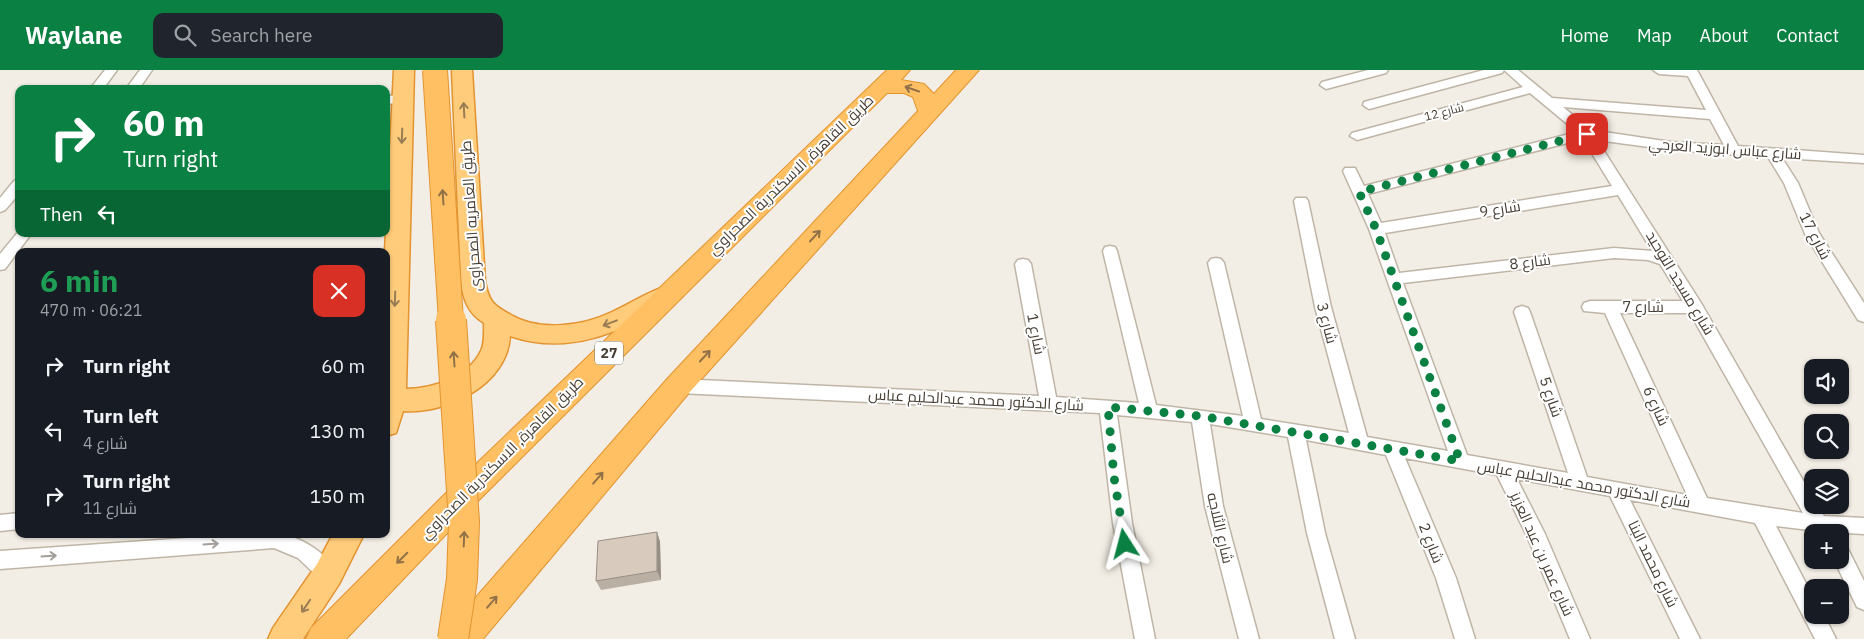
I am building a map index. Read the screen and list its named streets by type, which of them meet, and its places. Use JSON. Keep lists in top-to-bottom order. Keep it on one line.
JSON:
{"streets":{"highway":["طريق القاهرة, الاسكندرية الصحراوي","طريق العامريه الصحراوى","27"],"street":["شارع 12","شارع عباس ابوزيد العرجي","شارع 9","شارع 17","شارع 8","شارع مسجد التوحيد","شارع 7","شارع 3","شارع 1","شارع 5","شارع الدكتور محمد عبدالحليم عباس","شارع 6","شارع الثلاجه","شارع 2","شارع عمر بن عبد العزيز","شارع محمد البنا"]},"crossings":[["شارع 12","شارع مسجد التوحيد"],["شارع عباس ابوزيد العرجي","شارع 17"],["شارع عباس ابوزيد العرجي","شارع مسجد التوحيد"],["طريق القاهرة, الاسكندرية الصحراوي","طريق العامريه الصحراوى"],["طريق القاهرة, الاسكندرية الصحراوي","27"],["شارع 9","شارع مسجد التوحيد"],["شارع 8","شارع مسجد التوحيد"],["شارع مسجد التوحيد","شارع 7"],["شارع 7","شارع 6"],["شارع 3","شارع الدكتور محمد عبدالحليم عباس"],["شارع 1","شارع الدكتور محمد عبدالحليم عباس"],["شارع 5","شارع الدكتور محمد عبدالحليم عباس"],["شارع الدكتور محمد عبدالحليم عباس","شارع 6"],["شارع الدكتور محمد عبدالحليم عباس","شارع الثلاجه"],["شارع الدكتور محمد عبدالحليم عباس","شارع 2"],["شارع الدكتور محمد عبدالحليم عباس","شارع عمر بن عبد العزيز"],["شارع الدكتور محمد عبدالحليم عباس","شارع محمد البنا"]],"page":{"header":"Waylane","search":"Search here","nav":["Home","Map","About","Contact"],"turn":["60 m","Turn right"],"then":"Then","heading":["6 min","470 m · 06:21"],"list":[{"name":"Turn right","value":"60 m"},{"name":"Turn left","note":"شارع 4","value":"130 m"},{"name":"Turn right","note":"شارع 11","value":"150 m"}],"map_buttons":["+","−"]}}
